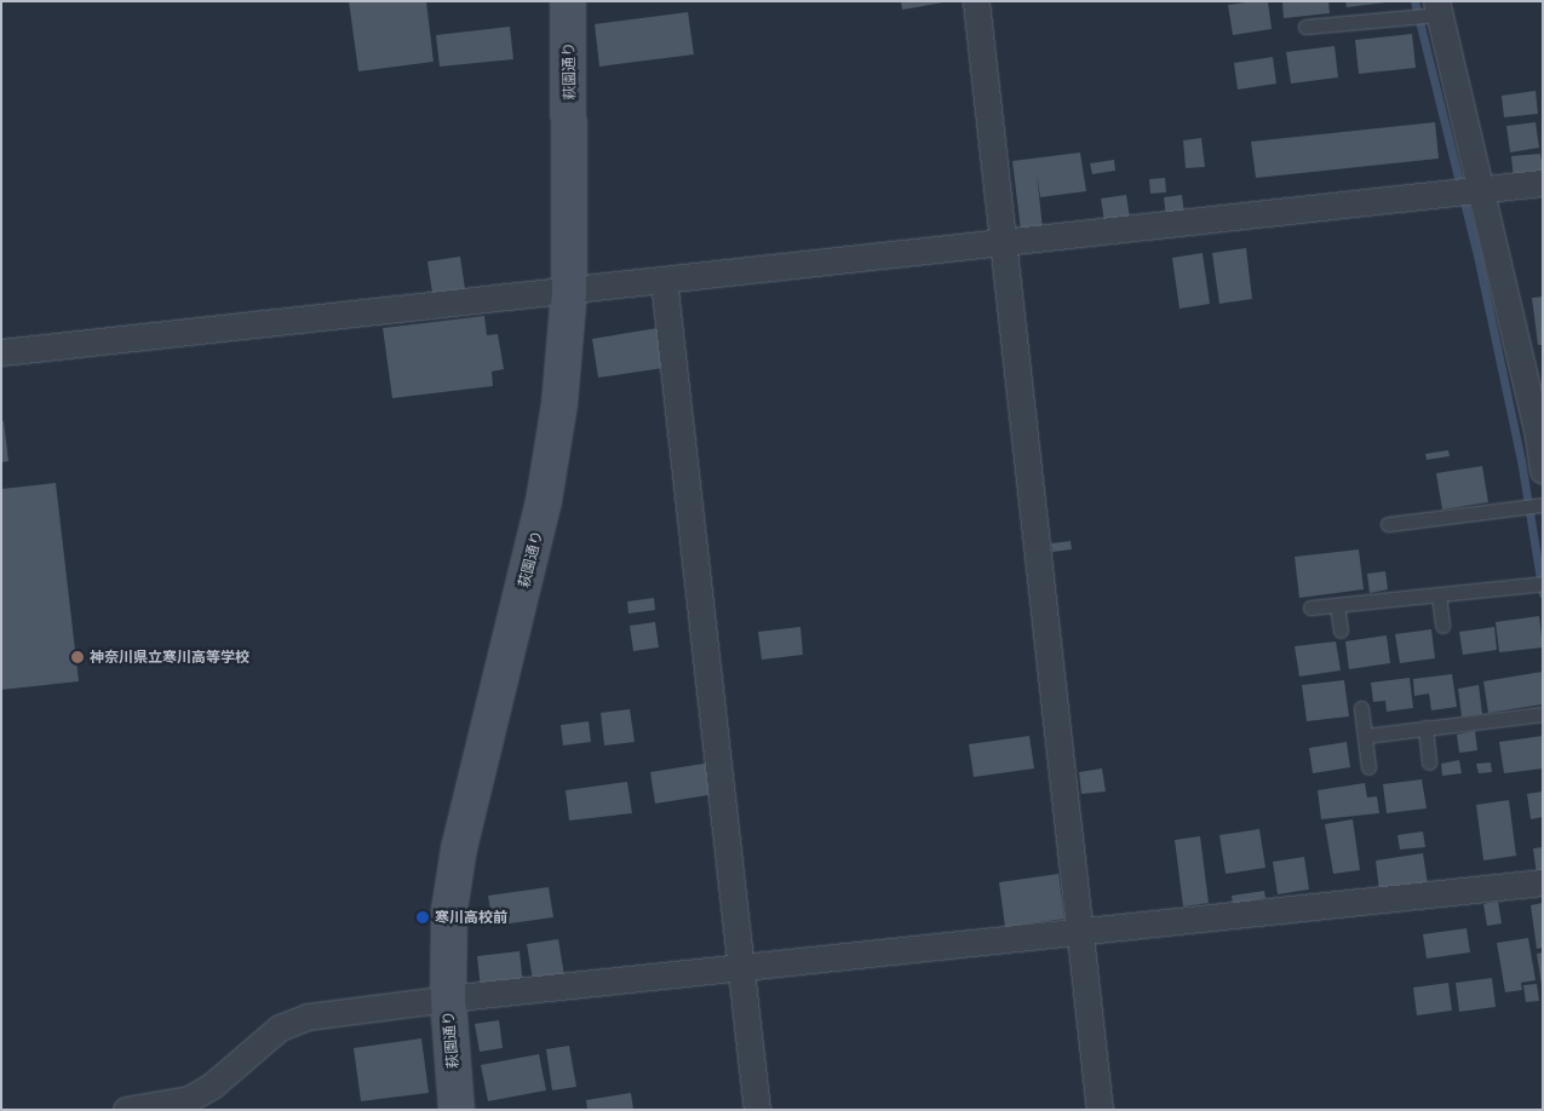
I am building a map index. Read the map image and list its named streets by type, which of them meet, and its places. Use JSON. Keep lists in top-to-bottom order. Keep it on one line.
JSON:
{"streets":{"street":["萩園通り"]},"places":["神奈川県立寒川高等学校","寒川高校前"]}
